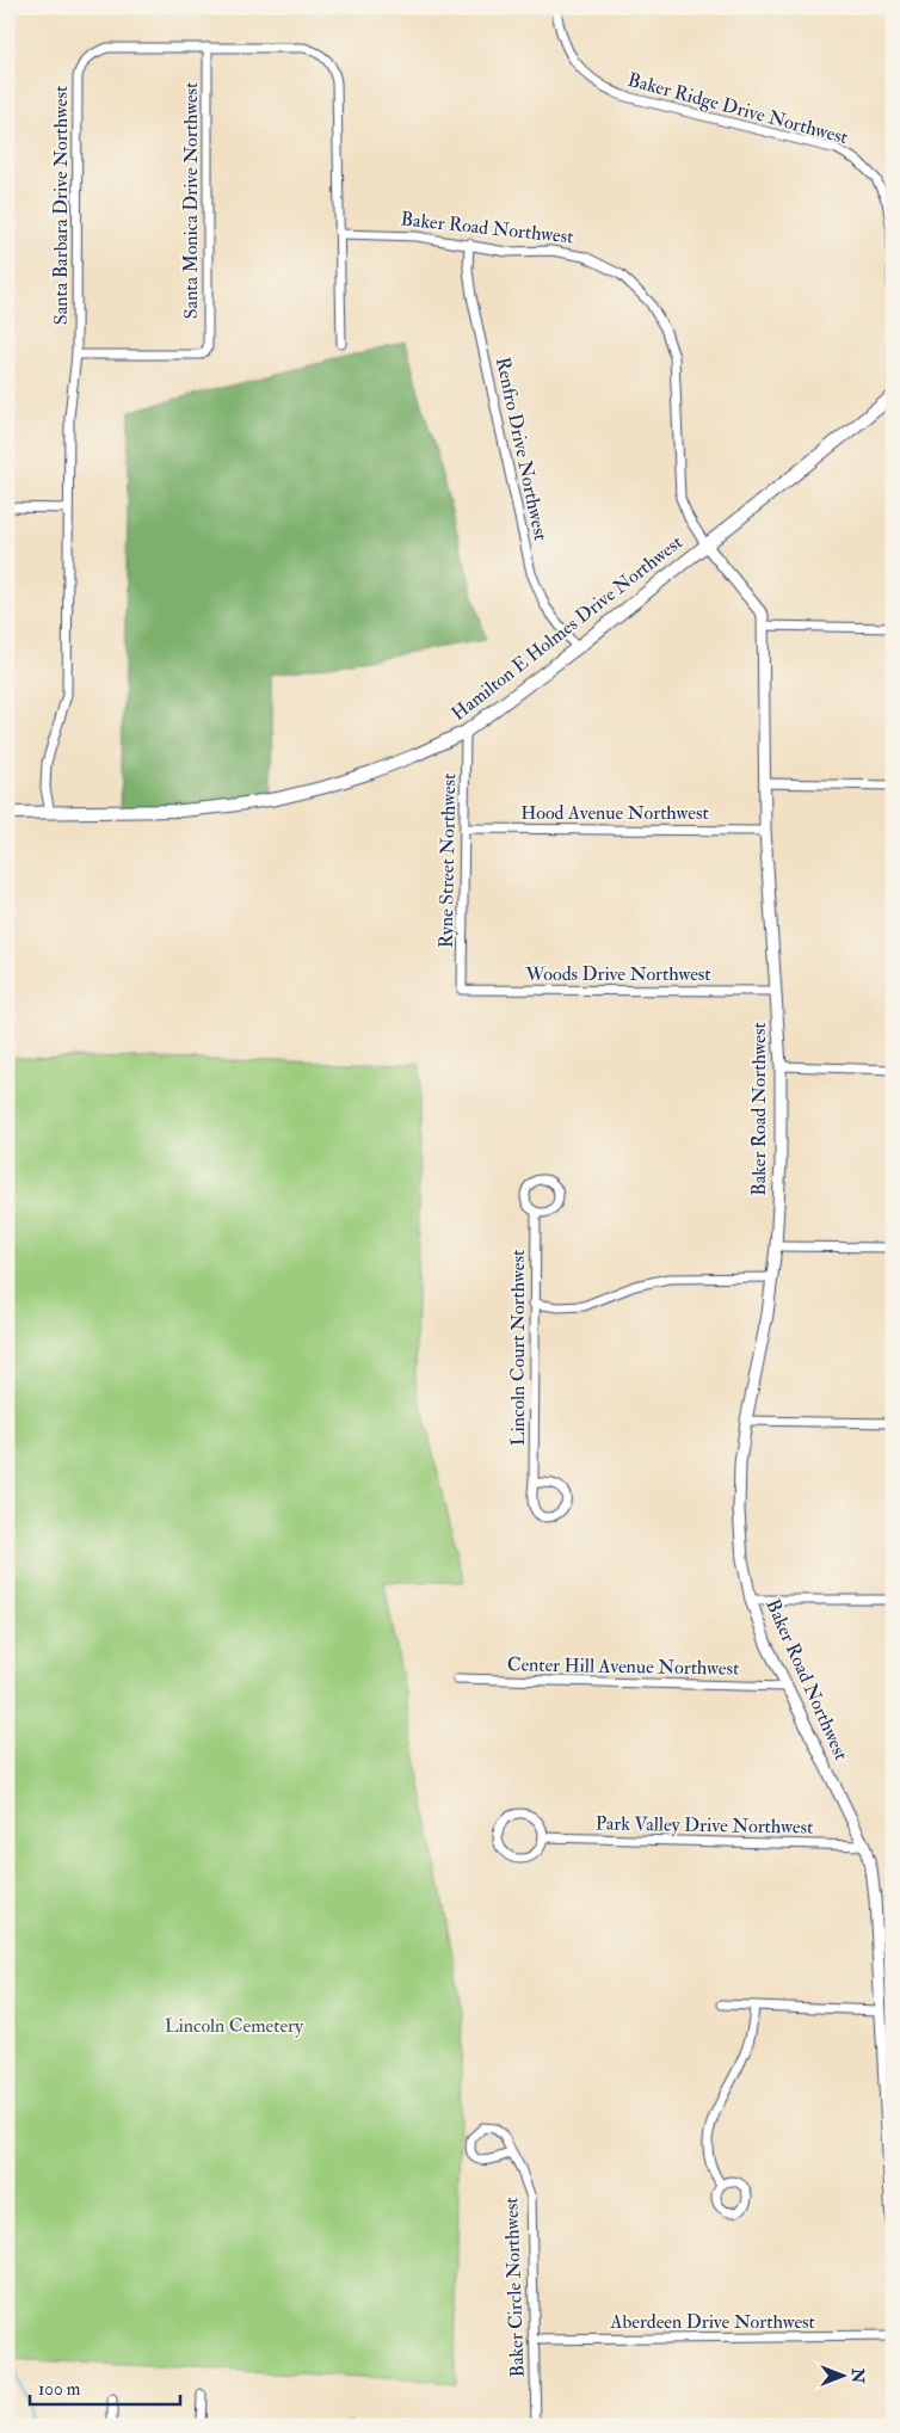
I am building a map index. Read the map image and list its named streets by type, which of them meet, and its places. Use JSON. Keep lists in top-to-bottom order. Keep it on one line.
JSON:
{"streets":{"main road":["Hamilton E Holmes Drive Northwest"],"street":["Baker Ridge Drive Northwest","Santa Monica Drive Northwest","Santa Barbara Drive Northwest","Baker Road Northwest","Renfro Drive Northwest","Hood Avenue Northwest","Ryne Street Northwest","Woods Drive Northwest","Lincoln Court Northwest","Center Hill Avenue Northwest","Park Valley Drive Northwest","Baker Circle Northwest","Aberdeen Drive Northwest"]},"crossings":[["Baker Ridge Drive Northwest","Hamilton E Holmes Drive Northwest"],["Santa Monica Drive Northwest","Santa Barbara Drive Northwest"],["Santa Barbara Drive Northwest","Baker Road Northwest"],["Santa Barbara Drive Northwest","Hamilton E Holmes Drive Northwest"],["Baker Road Northwest","Renfro Drive Northwest"],["Baker Road Northwest","Hamilton E Holmes Drive Northwest"],["Baker Road Northwest","Hood Avenue Northwest"],["Baker Road Northwest","Woods Drive Northwest"],["Baker Road Northwest","Center Hill Avenue Northwest"],["Baker Road Northwest","Park Valley Drive Northwest"],["Renfro Drive Northwest","Hamilton E Holmes Drive Northwest"],["Hamilton E Holmes Drive Northwest","Ryne Street Northwest"],["Hood Avenue Northwest","Ryne Street Northwest"],["Ryne Street Northwest","Woods Drive Northwest"],["Baker Circle Northwest","Aberdeen Drive Northwest"]],"parks":["Lincoln Cemetery"],"scale_bar":"100 m","north":"right"}
